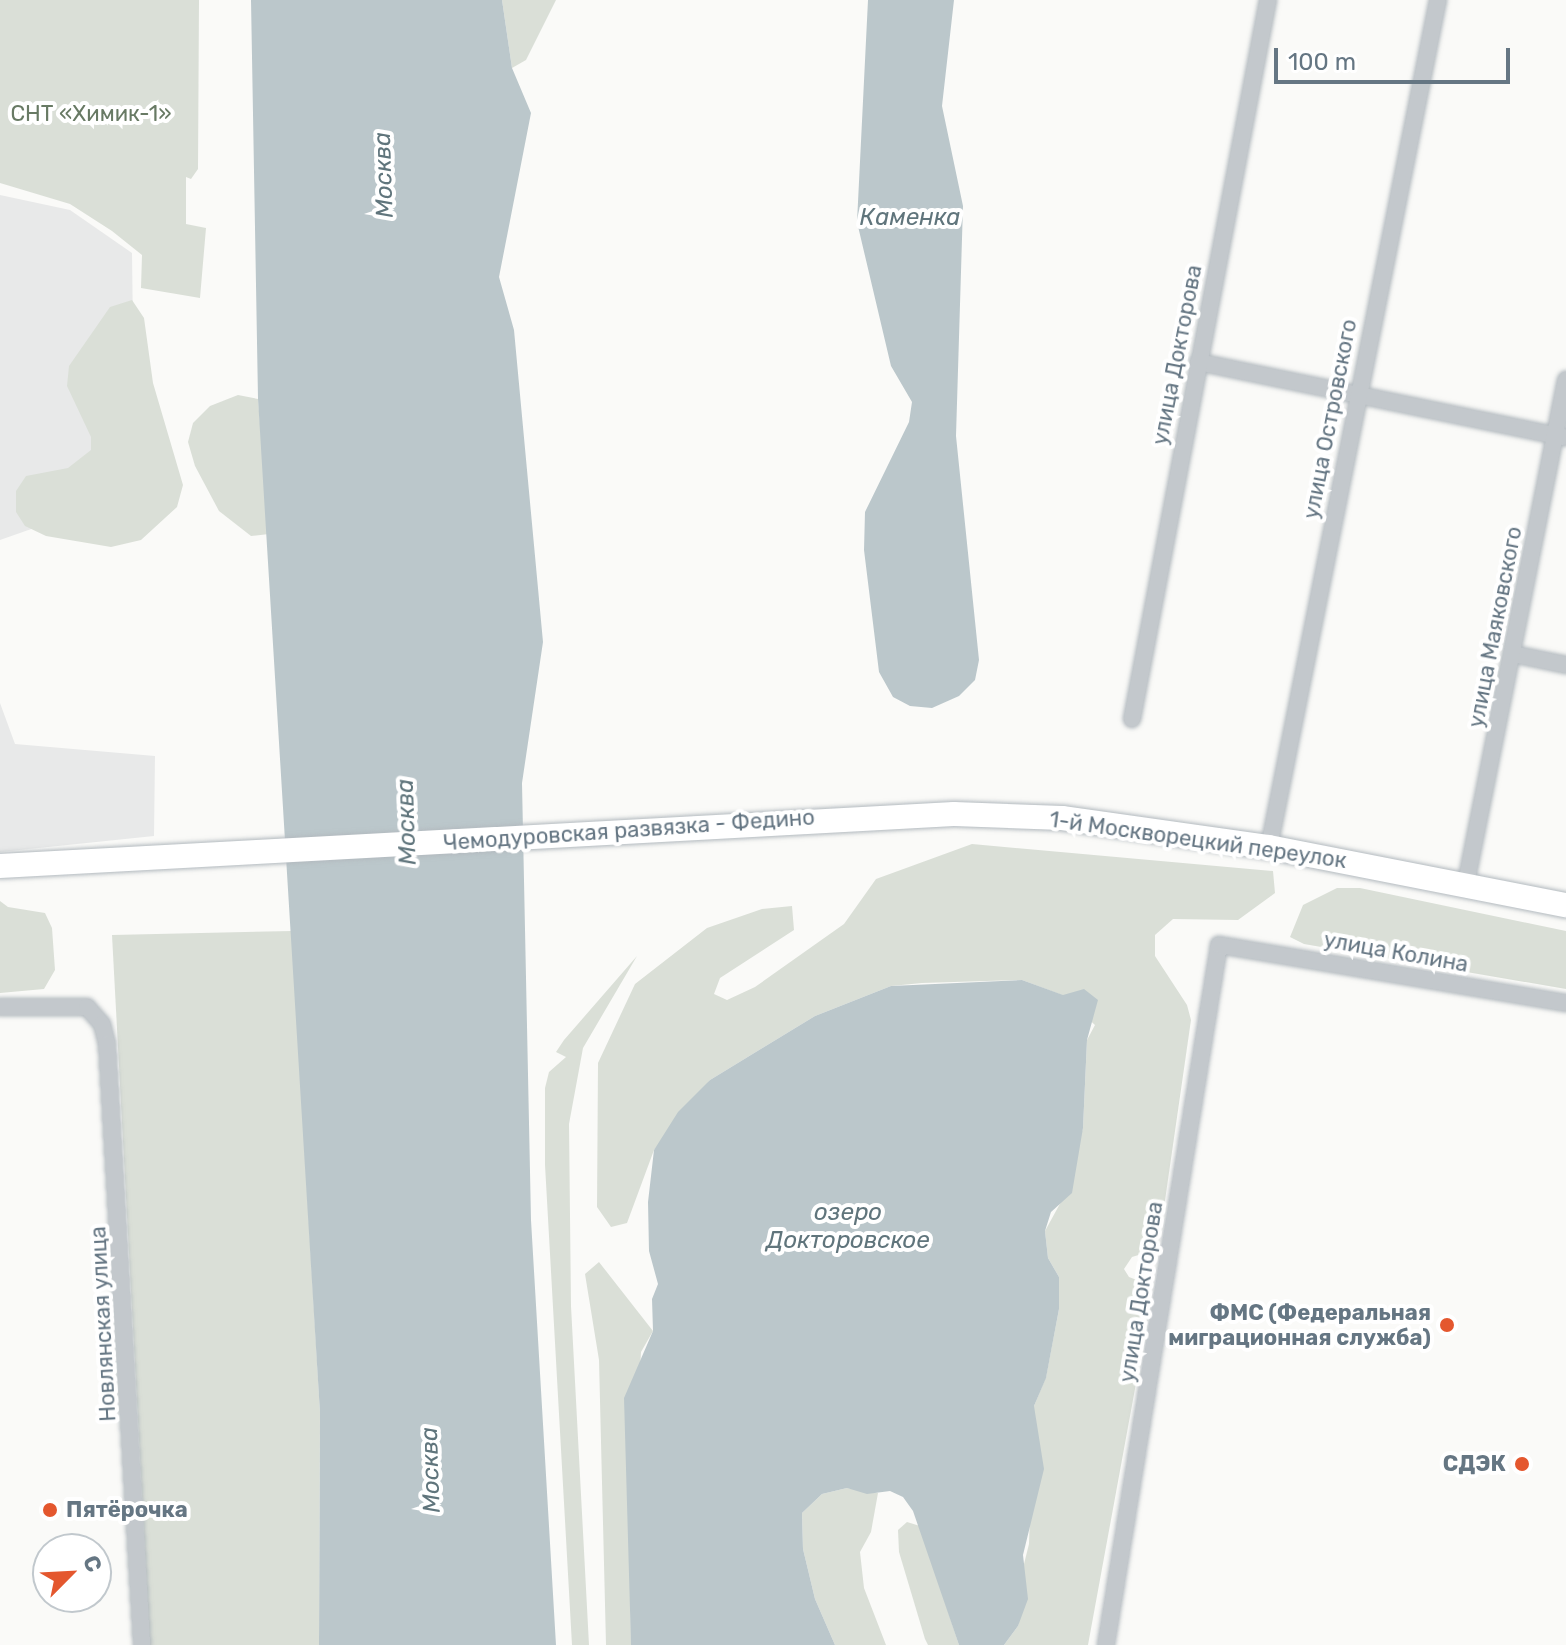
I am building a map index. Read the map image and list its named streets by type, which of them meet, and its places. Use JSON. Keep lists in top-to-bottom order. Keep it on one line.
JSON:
{"streets":{"street":["улица Докторова","улица Островского","улица Маяковского","Чемодуровская развязка - Федино","1-й Москворецкий переулок","улица Колина","Новлянская улица"]},"crossings":[["улица Докторова","улица Колина"],["улица Островского","1-й Москворецкий переулок"],["улица Маяковского","1-й Москворецкий переулок"],["Чемодуровская развязка - Федино","1-й Москворецкий переулок"]],"water":["Москва","Каменка","озеро Докторовское"],"parks":["СНТ «Химик-1»"],"places":["ФМС (Федеральная миграционная служба)","СДЭК","Пятёрочка"],"scale_bar":"100 m","north":"top right"}
